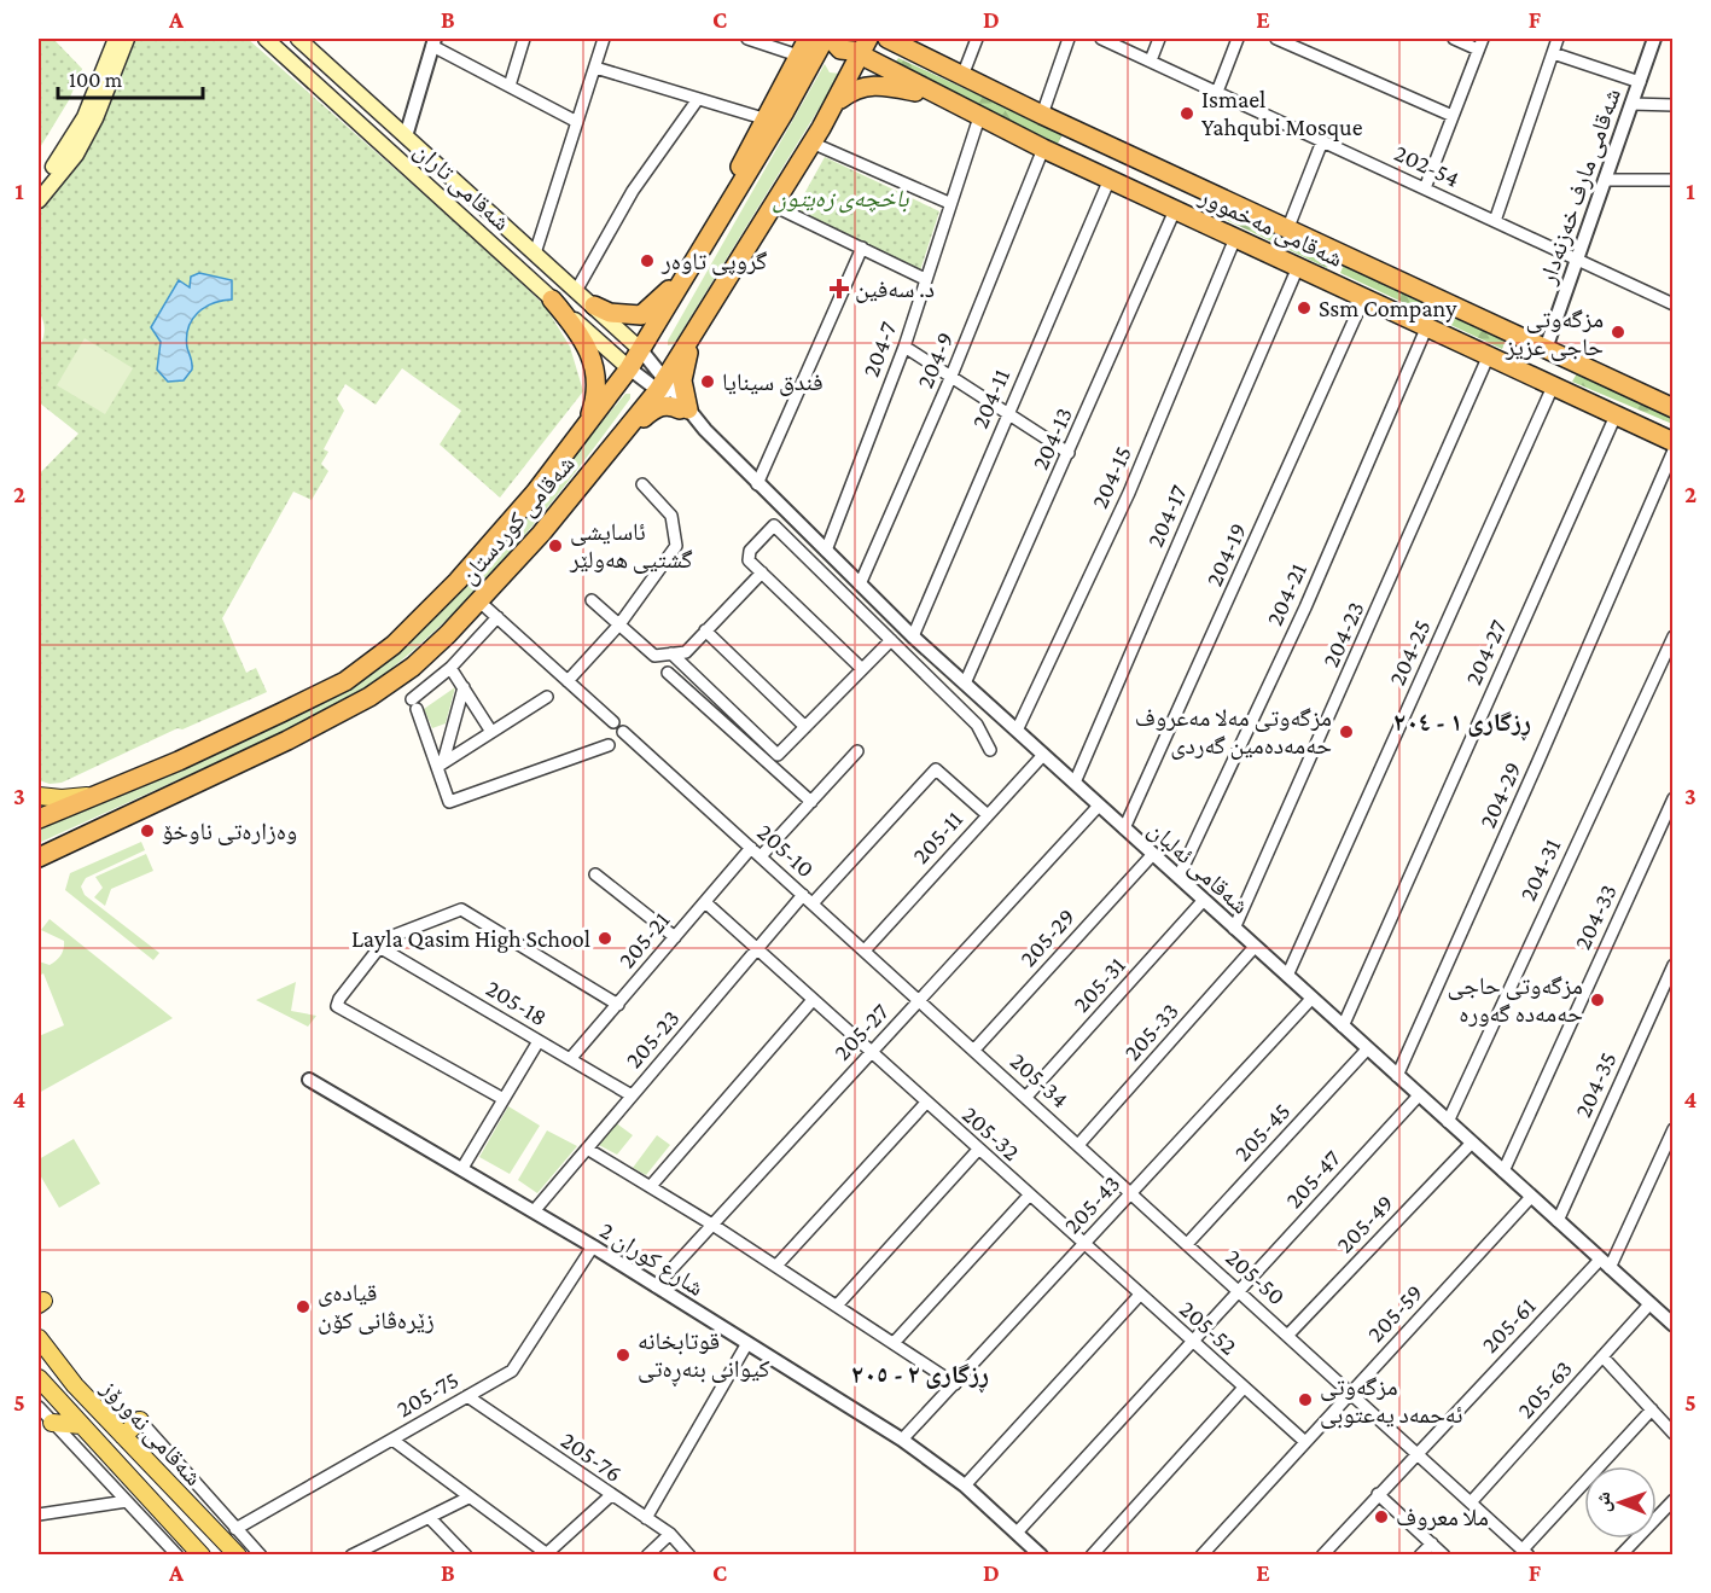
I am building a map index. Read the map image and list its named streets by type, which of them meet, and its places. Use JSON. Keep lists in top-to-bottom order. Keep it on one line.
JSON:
{"streets":{"highway":["شەقامی مەخموور","شەقامی کوردستان"],"main road":["شەقامی تاران","شەقامی نەورۆز"],"street":["202-54","شەقامی مارف خەزنەدار","204-7","204-9","204-11","204-13","204-15","204-17","204-19","204-21","204-23","204-25","204-27","204-29","205-11","205-10","شەقامی ئەلبان","204-31","204-33","205-29","205-21","205-31","205-18","205-27","205-33","205-23","205-34","204-35","205-45","205-32","205-47","205-43","205-49","شارع كوران 2","205-50","205-59","205-61","205-52","205-63","205-75","205-76"]},"crossings":[["202-54","شەقامی مارف خەزنەدار"],["شەقامی تاران","شەقامی کوردستان"],["شەقامی تاران","شەقامی ئەلبان"],["شەقامی مارف خەزنەدار","شەقامی مەخموور"],["شەقامی مەخموور","204-7"],["شەقامی مەخموور","204-9"],["شەقامی مەخموور","204-11"],["شەقامی مەخموور","204-13"],["شەقامی مەخموور","204-15"],["شەقامی مەخموور","204-17"],["شەقامی مەخموور","شەقامی کوردستان"],["شەقامی مەخموور","204-19"],["شەقامی مەخموور","204-21"],["شەقامی مەخموور","204-23"],["شەقامی مەخموور","204-25"],["شەقامی مەخموور","204-27"],["204-7","شەقامی ئەلبان"],["204-9","شەقامی ئەلبان"],["204-11","شەقامی ئەلبان"],["204-13","شەقامی ئەلبان"],["204-15","شەقامی ئەلبان"],["204-17","شەقامی ئەلبان"],["شەقامی کوردستان","شەقامی ئەلبان"],["204-19","شەقامی ئەلبان"],["204-21","شەقامی ئەلبان"],["204-23","شەقامی ئەلبان"],["204-25","شەقامی ئەلبان"],["204-27","شەقامی ئەلبان"],["204-29","شەقامی ئەلبان"],["205-11","205-10"],["205-11","شەقامی ئەلبان"],["205-11","205-23"],["205-10","205-21"],["205-10","205-27"],["205-10","205-23"],["205-10","205-34"],["شەقامی ئەلبان","204-31"],["شەقامی ئەلبان","204-33"],["شەقامی ئەلبان","205-29"],["شەقامی ئەلبان","205-31"],["شەقامی ئەلبان","205-27"],["شەقامی ئەلبان","205-33"],["شەقامی ئەلبان","204-35"],["شەقامی ئەلبان","205-45"],["شەقامی ئەلبان","205-47"],["شەقامی ئەلبان","205-43"],["شەقامی ئەلبان","205-49"],["شەقامی ئەلبان","205-59"],["شەقامی ئەلبان","205-61"],["شەقامی ئەلبان","205-63"],["205-29","205-34"],["205-21","205-18"],["205-21","205-32"],["205-31","205-34"],["205-18","205-23"],["205-27","205-34"],["205-27","205-32"],["205-27","شارع كوران 2"],["205-33","205-34"],["205-23","205-32"],["205-23","شارع كوران 2"],["205-34","205-43"],["205-34","205-50"],["205-45","205-50"],["205-32","205-43"],["205-32","205-52"],["205-47","شارع كوران 2"],["205-47","205-50"],["205-47","205-52"],["205-43","شارع كوران 2"],["205-43","205-50"],["205-43","205-52"],["205-49","205-50"],["شارع كوران 2","205-75"],["205-50","205-59"],["205-50","205-61"],["205-50","205-63"],["205-59","205-52"],["205-75","205-76"]],"districts":["ڕزگاری ١ - ٢٠٤","ڕزگاری ٢ - ٢٠٥"],"parks":["باخچەی زەیتون"],"places":{"other":["Ismael Yahqubi Mosque","گروپی تاوەر","Ssm Company","مزگەوتی حاجی عزیز","فندق سينايا","ئاسایشی گشتیی هەولێر","مزگەوتی مەلا مەعروف حەمەدەمین گەردی","وەزارەتی ناوخۆ","Layla Qasim High School","مزگه‌وتی حاجی حه‌مه‌ده‌ گه‌وره","قیادەی زێرەڤانی کۆن","قوتابخانە کیوانی بنەڕەتی","مزگەوتی ئەحمەد یەعتوبی","ملا معروف"],"health":["د. سەفین"]},"scale_bar":"100 m","north":"left","grid":{"columns":["A","B","C","D","E","F"],"rows":["1","2","3","4","5"]}}
